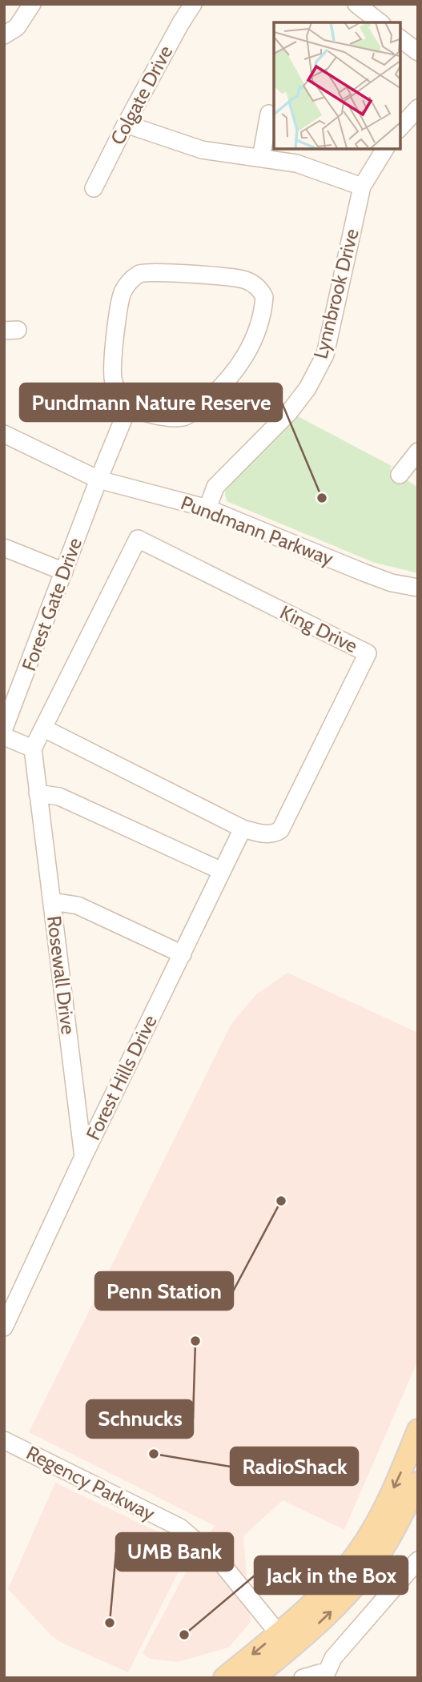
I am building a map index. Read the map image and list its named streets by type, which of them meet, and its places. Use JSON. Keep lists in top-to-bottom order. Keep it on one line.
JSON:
{"streets":{"street":["Colgate Drive","Lynnbrook Drive","Pundmann Parkway","Forest Gate Drive","King Drive","Rosewall Drive","Forest Hills Drive","Regency Parkway"]},"crossings":[["Lynnbrook Drive","Pundmann Parkway"],["Pundmann Parkway","Forest Gate Drive"],["King Drive","Forest Hills Drive"],["Rosewall Drive","Forest Hills Drive"]],"places":["Pundmann Nature Reserve","Penn Station","Schnucks","RadioShack","UMB Bank","Jack in the Box"]}
